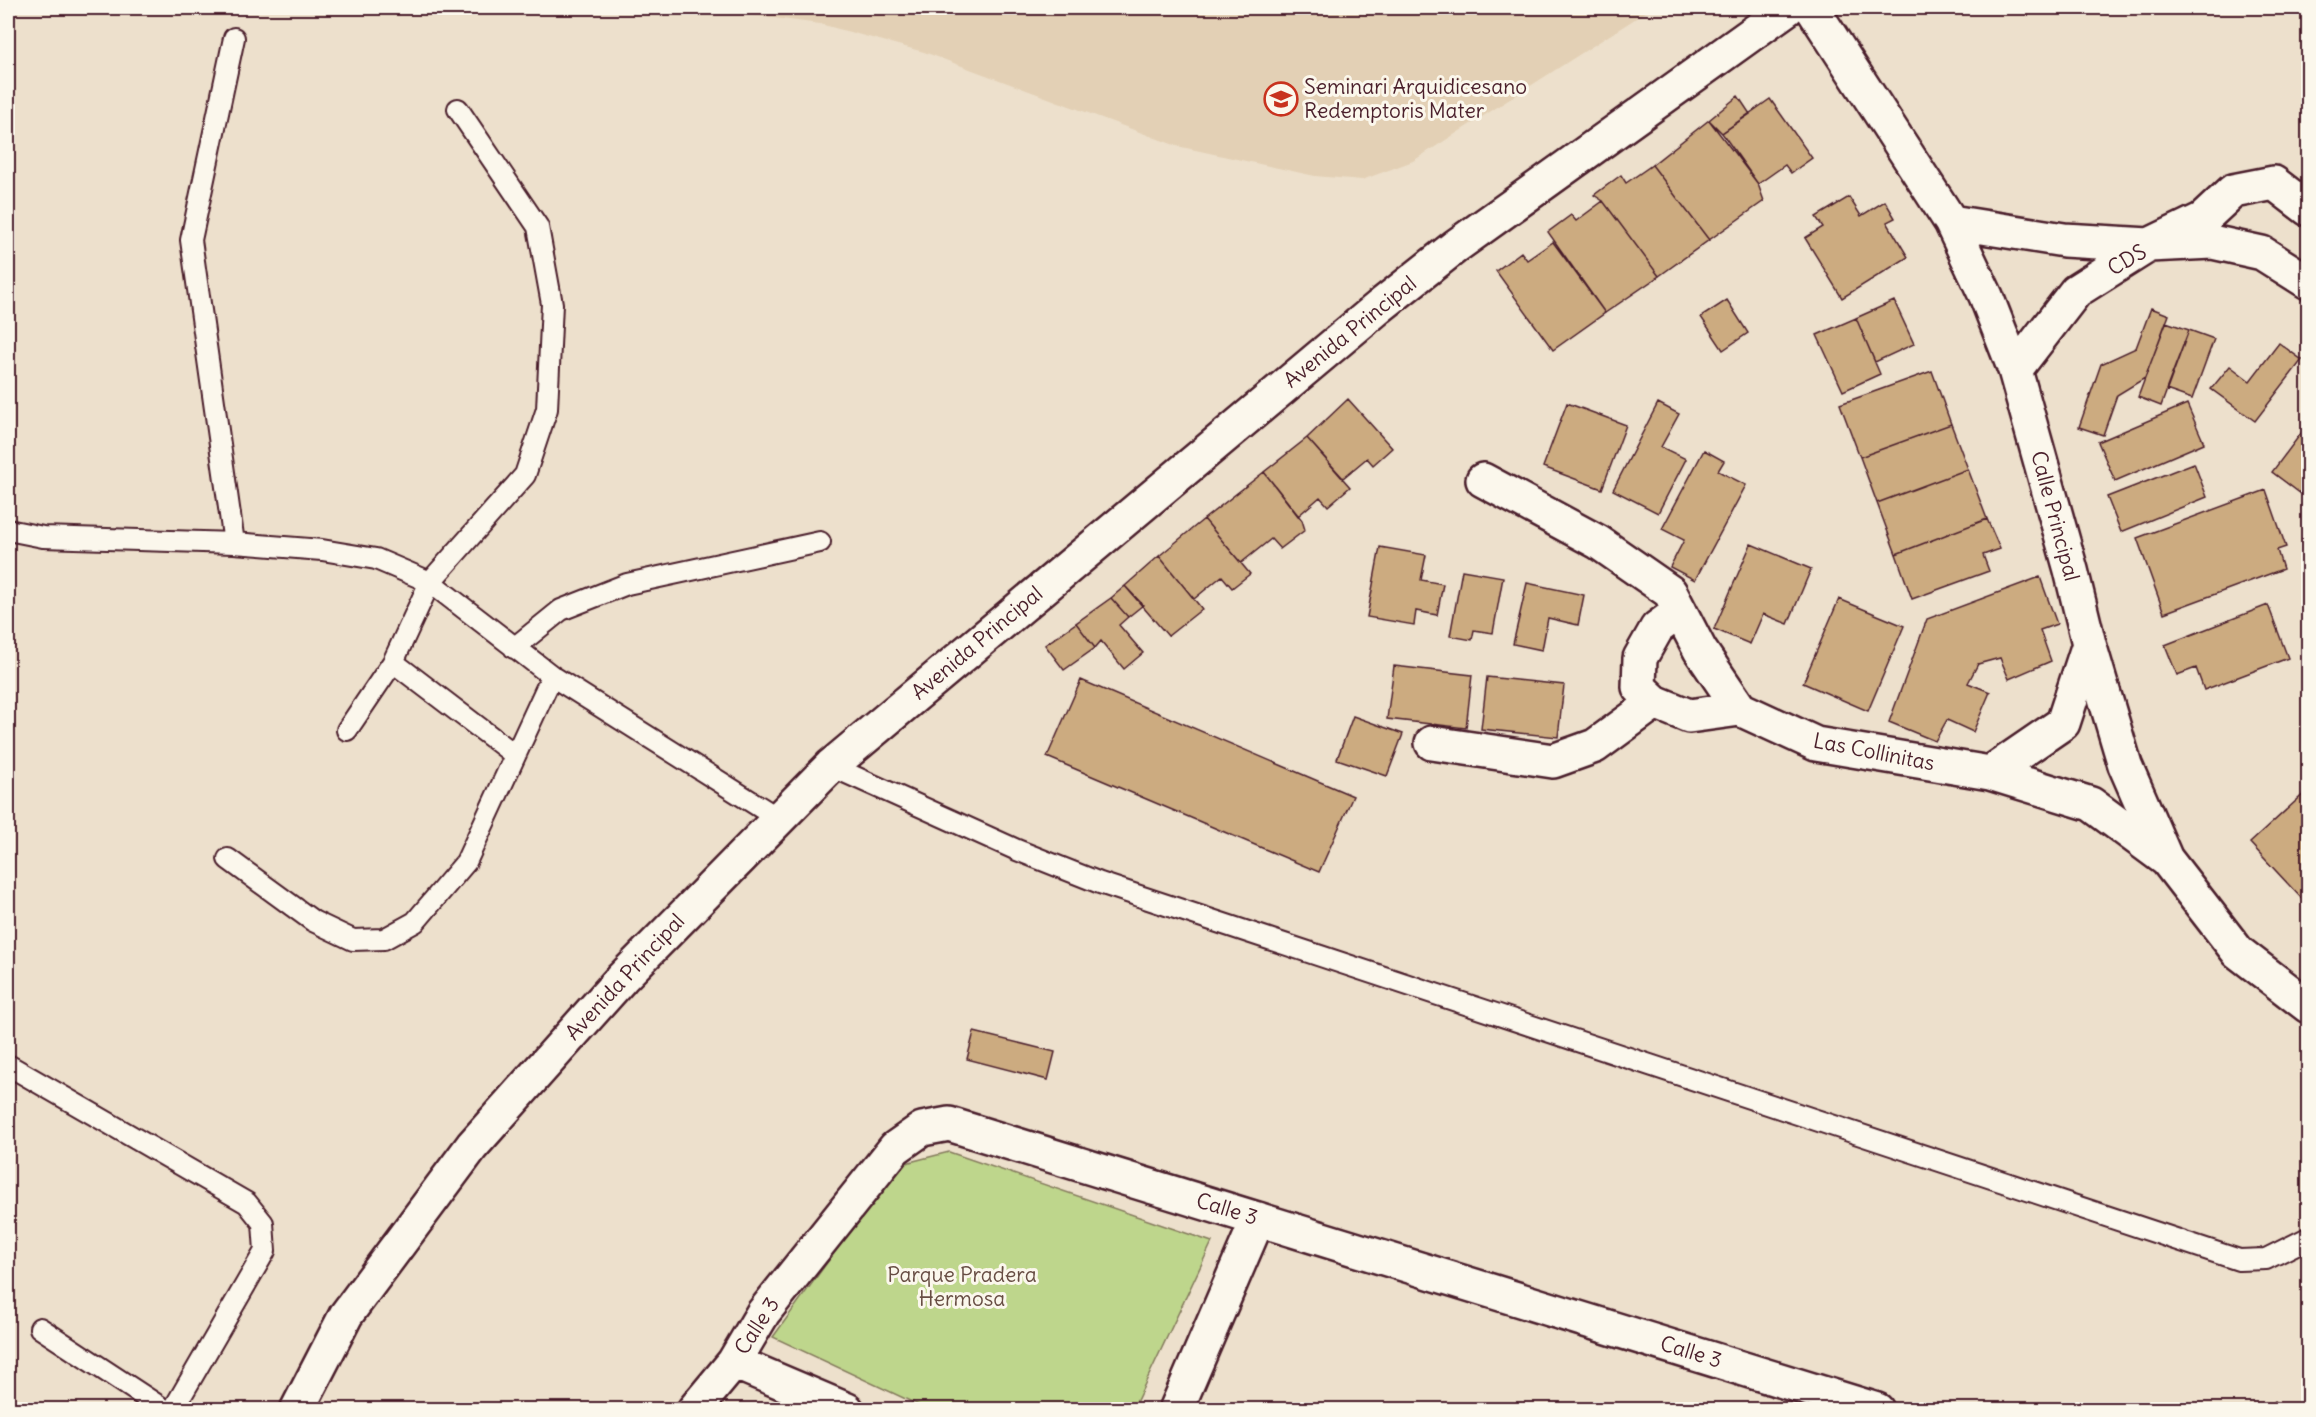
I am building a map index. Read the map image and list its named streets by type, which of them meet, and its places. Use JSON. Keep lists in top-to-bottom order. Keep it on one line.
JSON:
{"streets":{"street":["CDS","Avenida Principal","Calle Principal","Las Collinitas","Calle 3"]},"crossings":[["CDS","Calle Principal"],["Calle Principal","Las Collinitas"]],"parks":["Parque Pradera Hermosa"],"places":{"school or university":["Seminari Arquidicesano Redemptoris Mater"]}}
